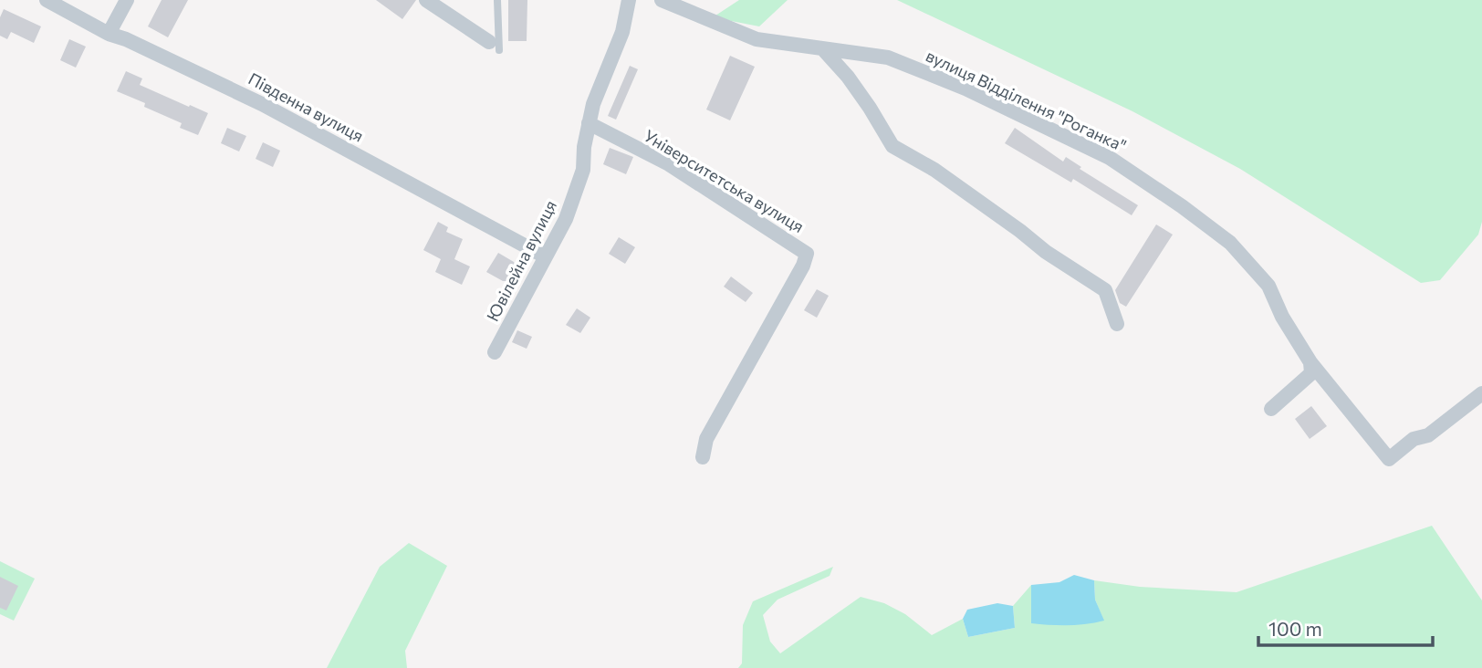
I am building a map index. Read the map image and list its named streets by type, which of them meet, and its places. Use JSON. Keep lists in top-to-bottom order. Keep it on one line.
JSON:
{"streets":{"street":["вулиця Відділення \"Роганка\"","Південна вулиця","Університетська вулиця","Ювілейна вулиця"]},"crossings":[["Південна вулиця","Ювілейна вулиця"],["Університетська вулиця","Ювілейна вулиця"]],"scale_bar":"100 m"}
